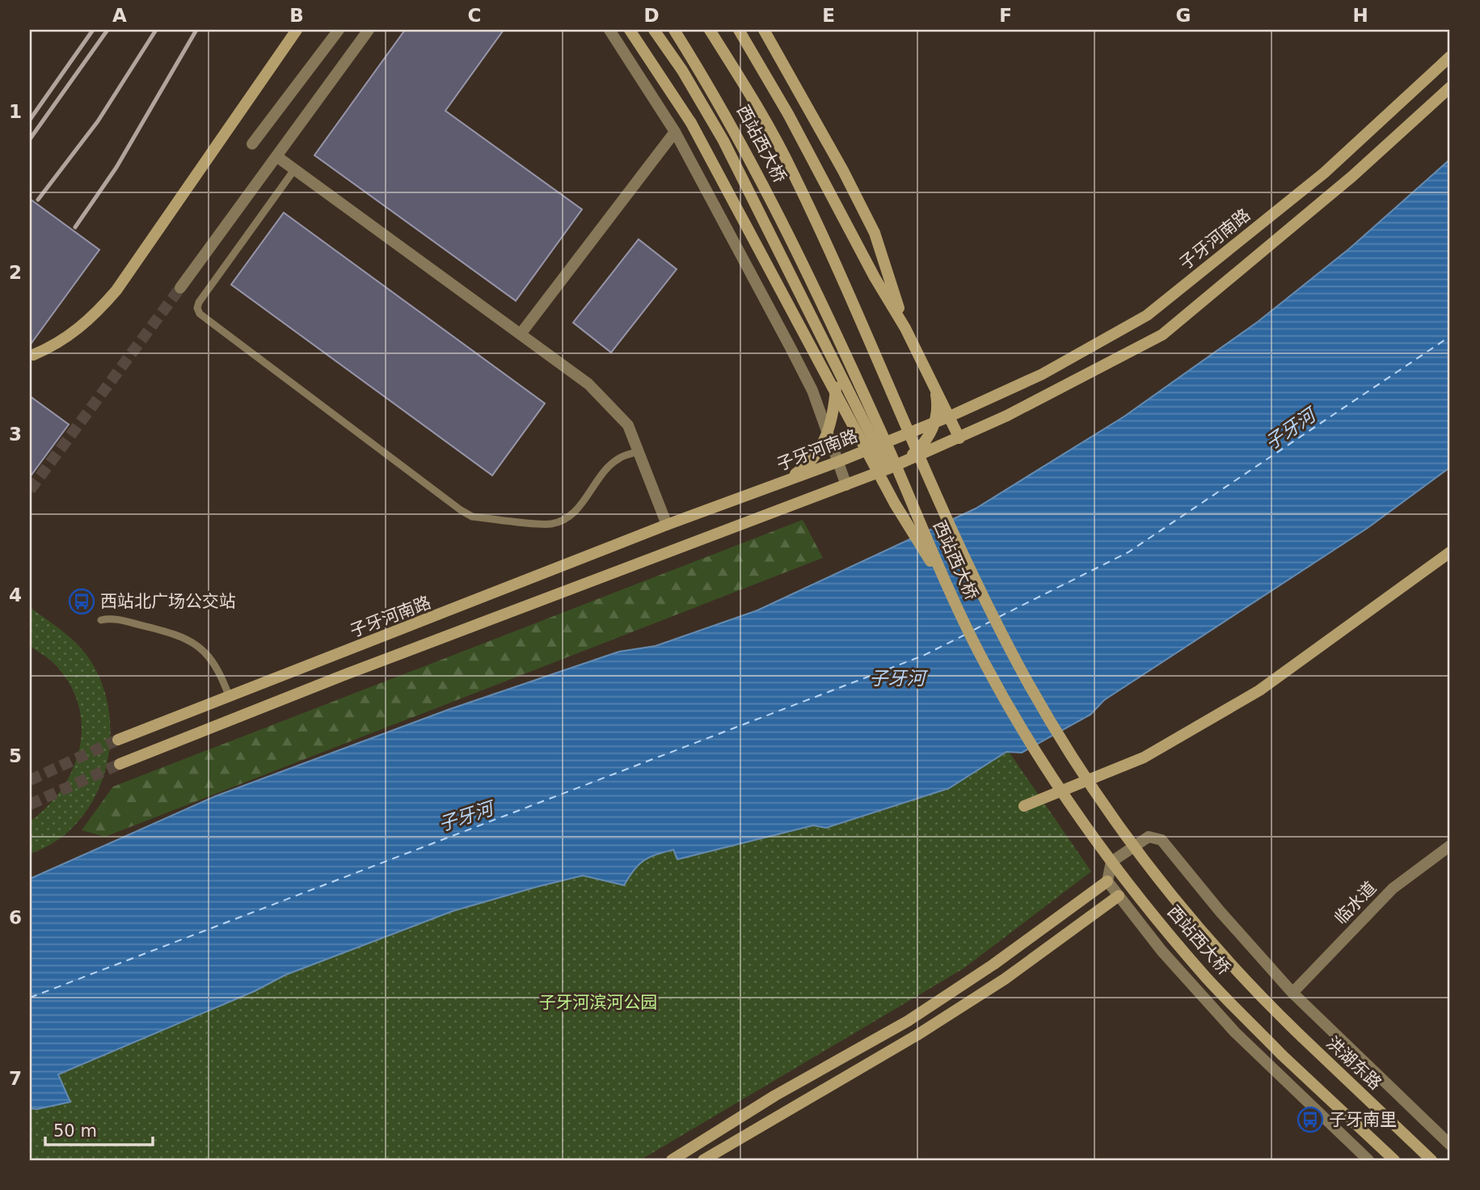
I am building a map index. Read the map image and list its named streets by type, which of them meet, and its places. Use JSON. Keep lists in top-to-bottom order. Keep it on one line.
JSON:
{"streets":{"main road":["西站西大桥","子牙河南路","洪湖东路"],"street":["临水道"]},"crossings":[["西站西大桥","洪湖东路"]],"water":["子牙河"],"parks":["子牙河滨河公园"],"places":{"bus stop":["西站北广场公交站","子牙南里"]},"scale_bar":"50 m","grid":{"columns":["A","B","C","D","E","F","G","H"],"rows":["1","2","3","4","5","6","7"]}}
